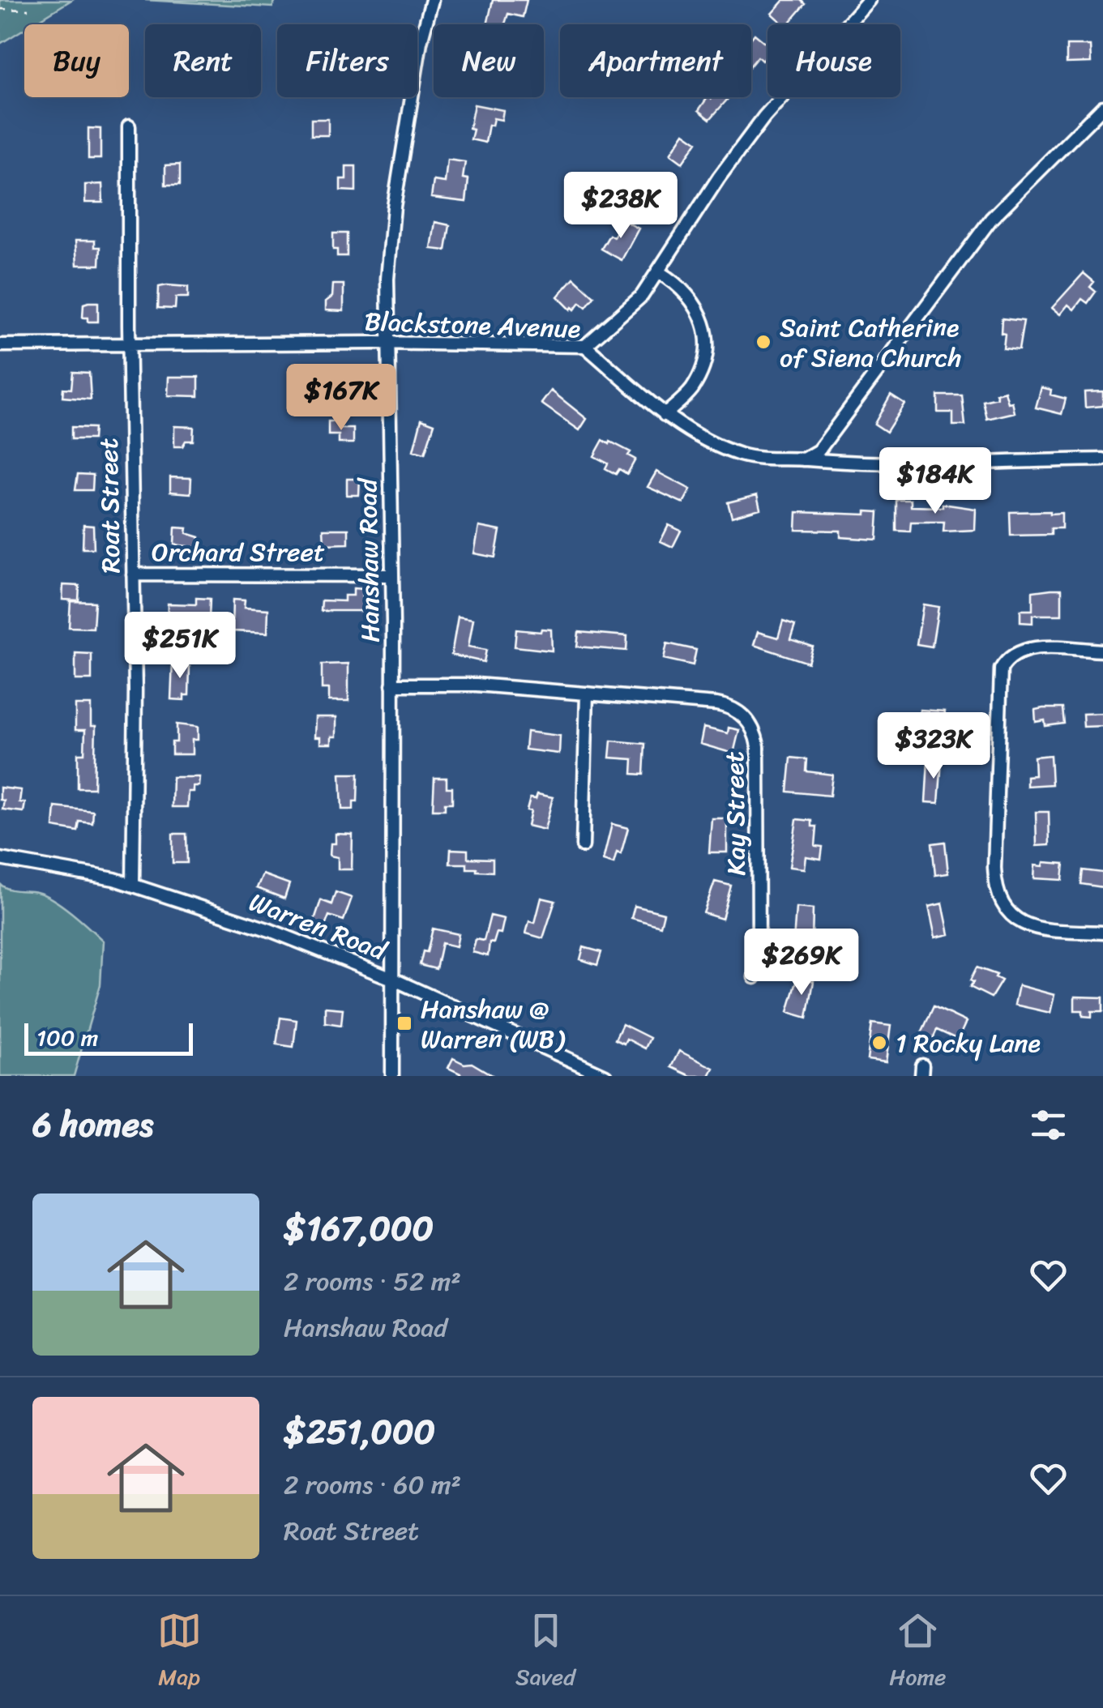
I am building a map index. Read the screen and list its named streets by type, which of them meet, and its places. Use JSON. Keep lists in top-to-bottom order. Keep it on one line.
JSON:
{"streets":{"street":["Blackstone Avenue","Roat Street","Orchard Street","Hanshaw Road","Kay Street","Warren Road"]},"crossings":[["Blackstone Avenue","Roat Street"],["Blackstone Avenue","Hanshaw Road"],["Roat Street","Orchard Street"],["Roat Street","Warren Road"],["Orchard Street","Hanshaw Road"],["Hanshaw Road","Kay Street"],["Hanshaw Road","Warren Road"]],"places":{"other":["Saint Catherine of Siena Church","1 Rocky Lane"],"transit":["Hanshaw @ Warren (WB)"]},"scale_bar":"100 m","page":{"chip":["Buy","Rent","Filters","New","Apartment","House"],"price":["$238K","$167K","$184K","$251K","$323K","$269K"],"scale":"100 m","heading":"6 homes","list":[{"name":"$167,000","note":"2 rooms · 52 m² · Hanshaw Road"},{"name":"$251,000","note":"2 rooms · 60 m² · Roat Street"}],"tabs":["Map","Saved","Home"]}}
